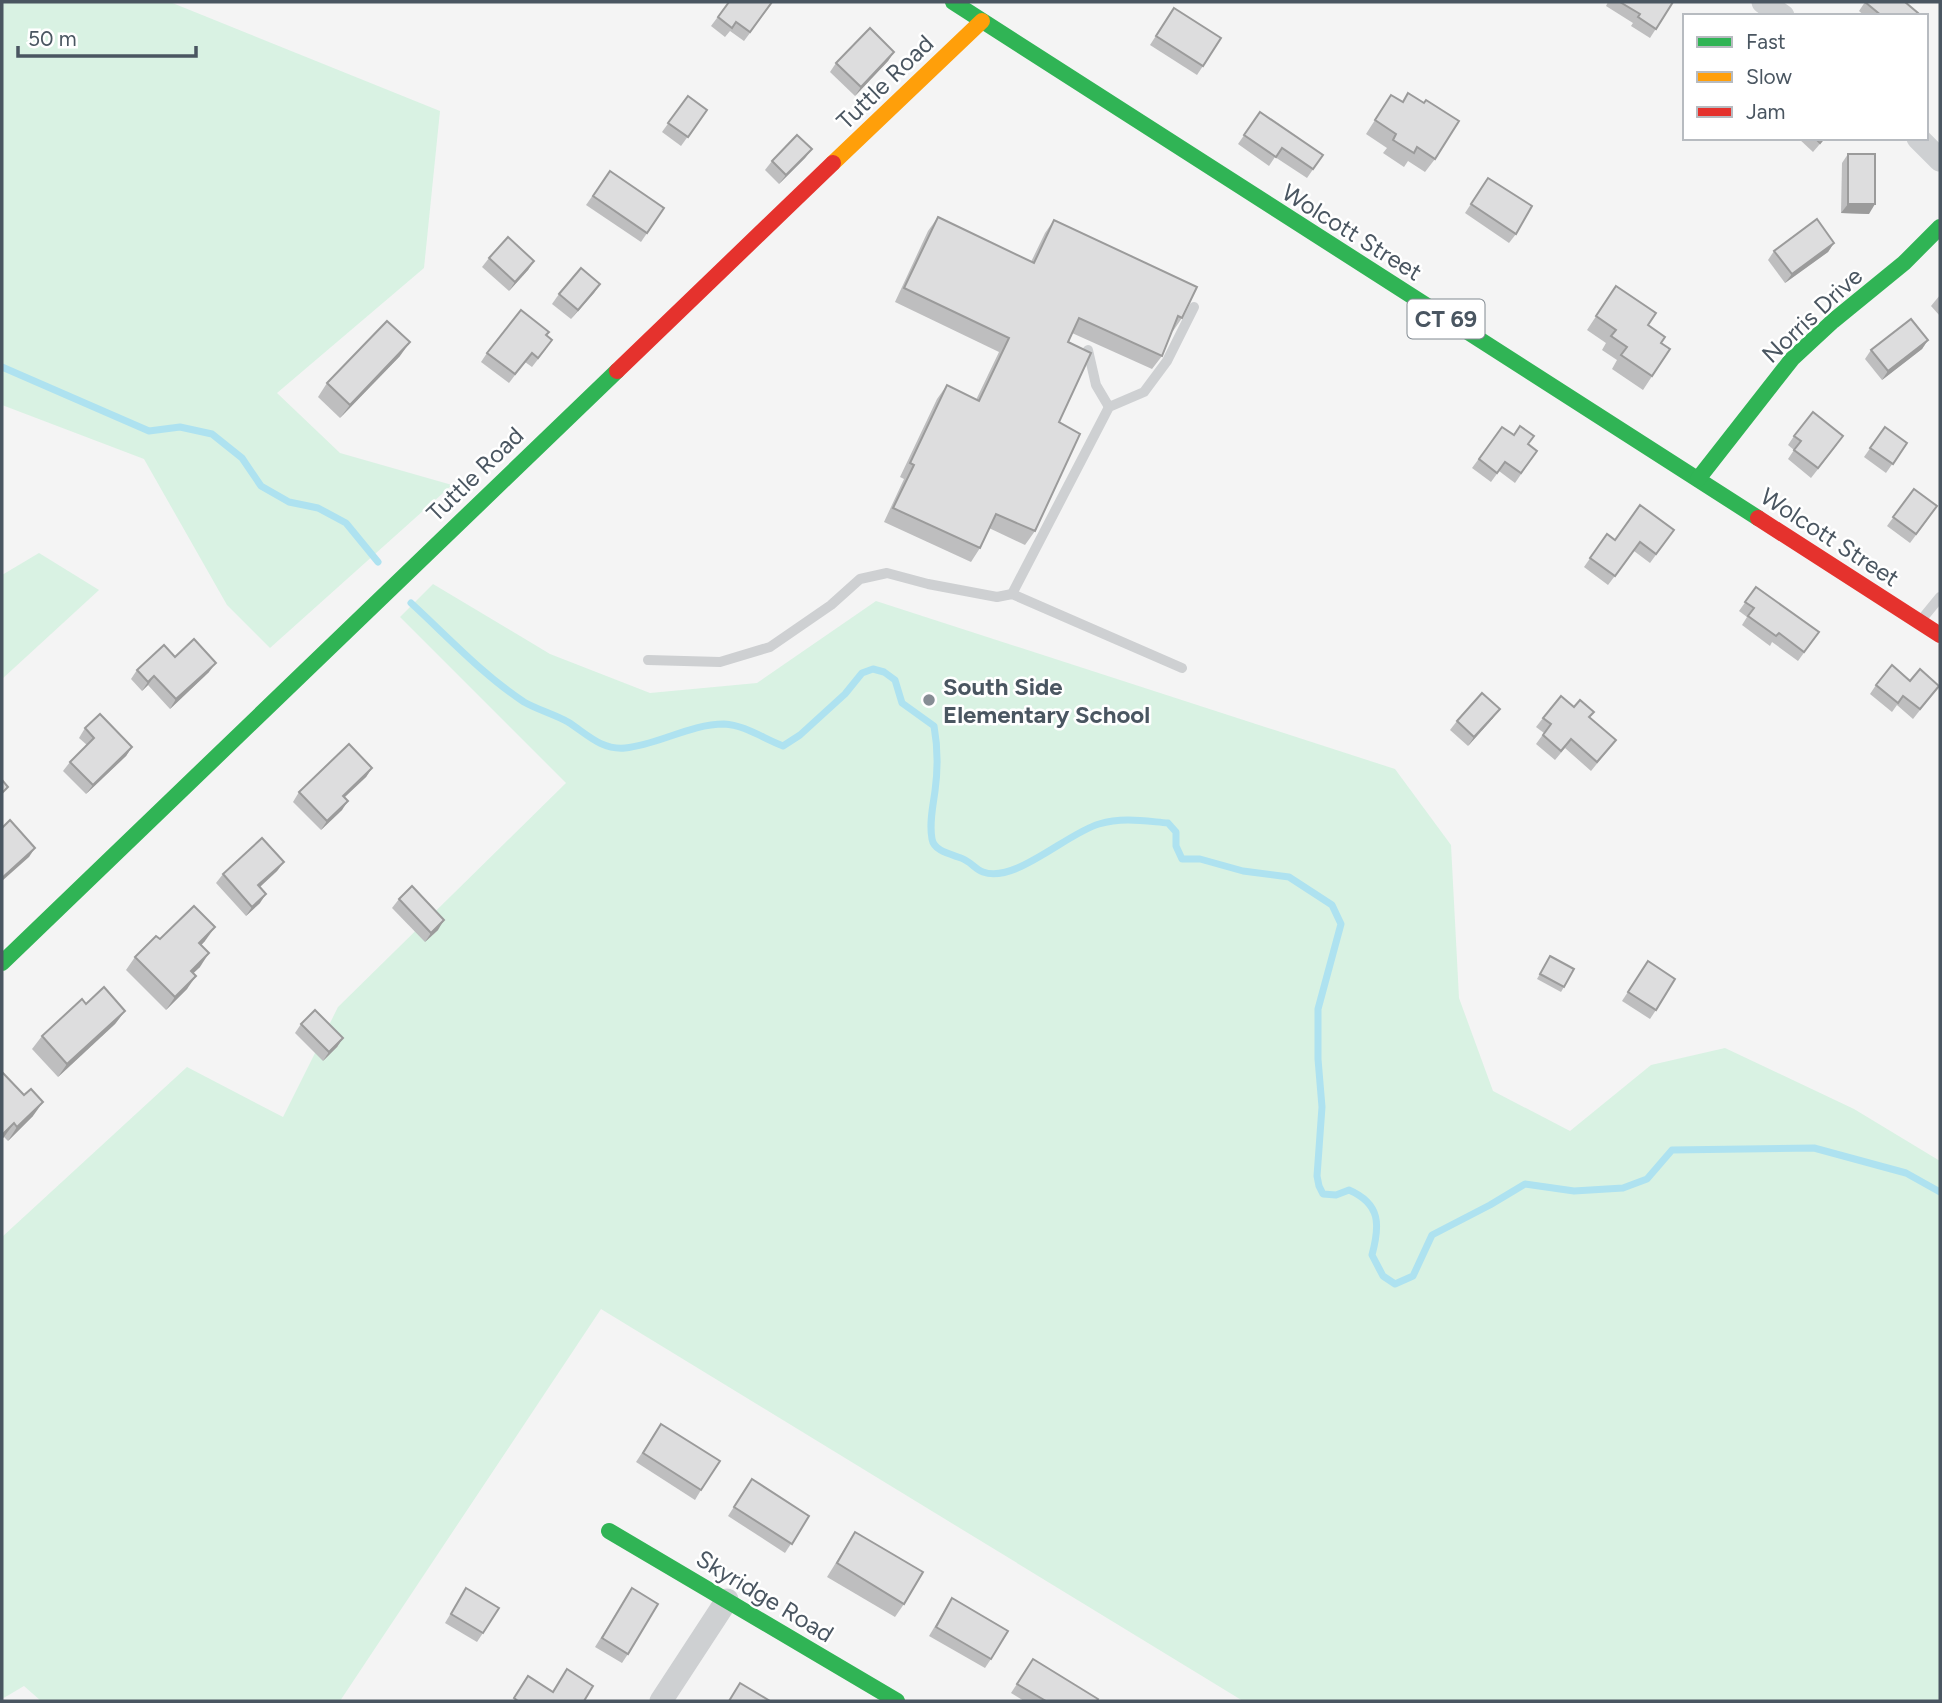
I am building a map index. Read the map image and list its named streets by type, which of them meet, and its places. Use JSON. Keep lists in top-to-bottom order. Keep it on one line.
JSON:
{"streets":{"street":["Tuttle Road","Wolcott Street","Norris Drive","CT 69","Skyridge Road"]},"crossings":[["Tuttle Road","Wolcott Street"],["Wolcott Street","Norris Drive"]],"places":["South Side Elementary School"],"legend":["Fast","Slow","Jam"],"scale_bar":"50 m"}
